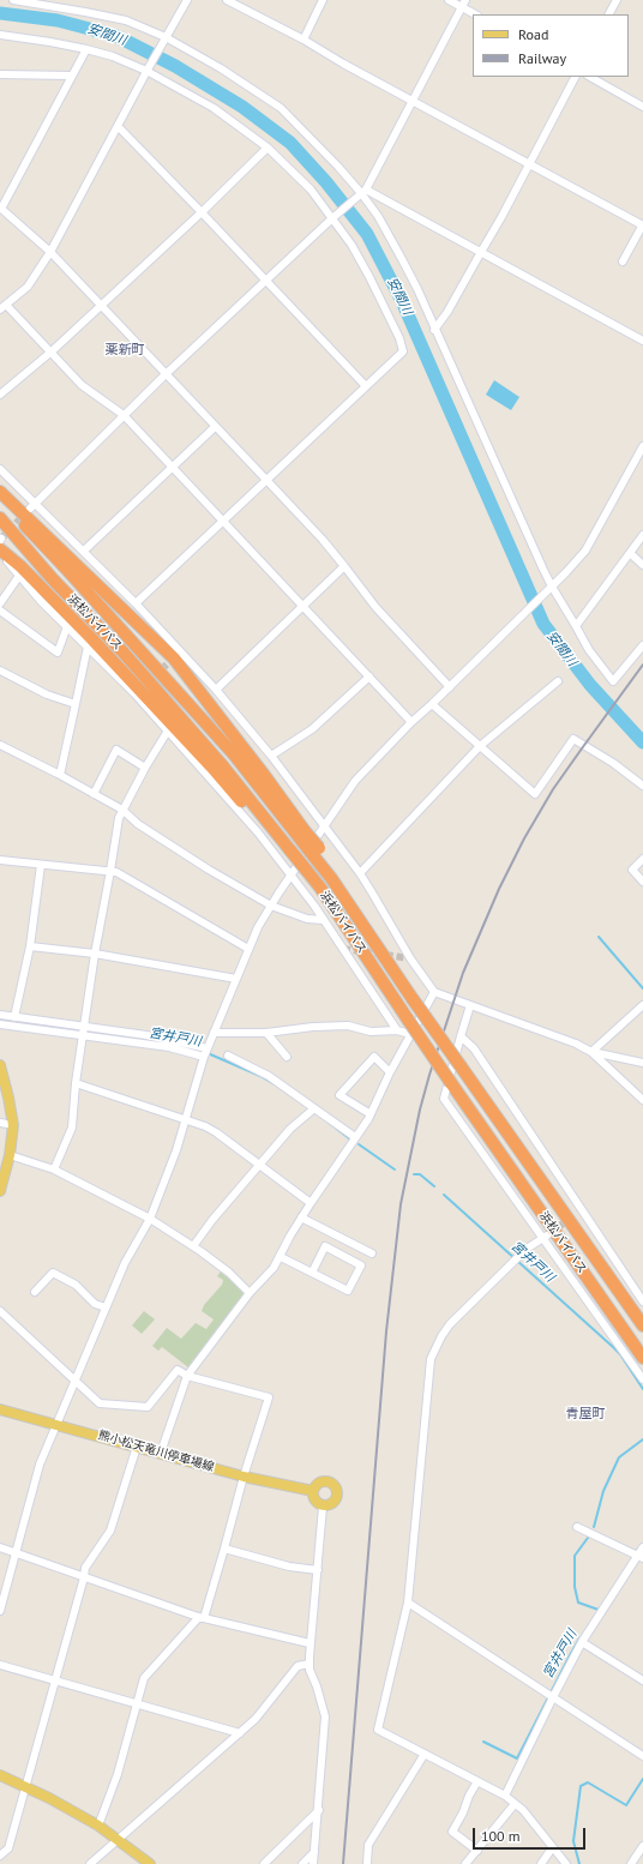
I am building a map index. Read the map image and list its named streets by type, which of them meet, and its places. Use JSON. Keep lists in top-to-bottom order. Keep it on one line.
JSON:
{"streets":{"highway":["浜松バイパス"],"main road":["熊小松天竜川停車場線"]},"districts":["薬新町","青屋町"],"water":["安間川","宮井戸川"],"legend":["Road","Railway"],"scale_bar":"100 m"}
